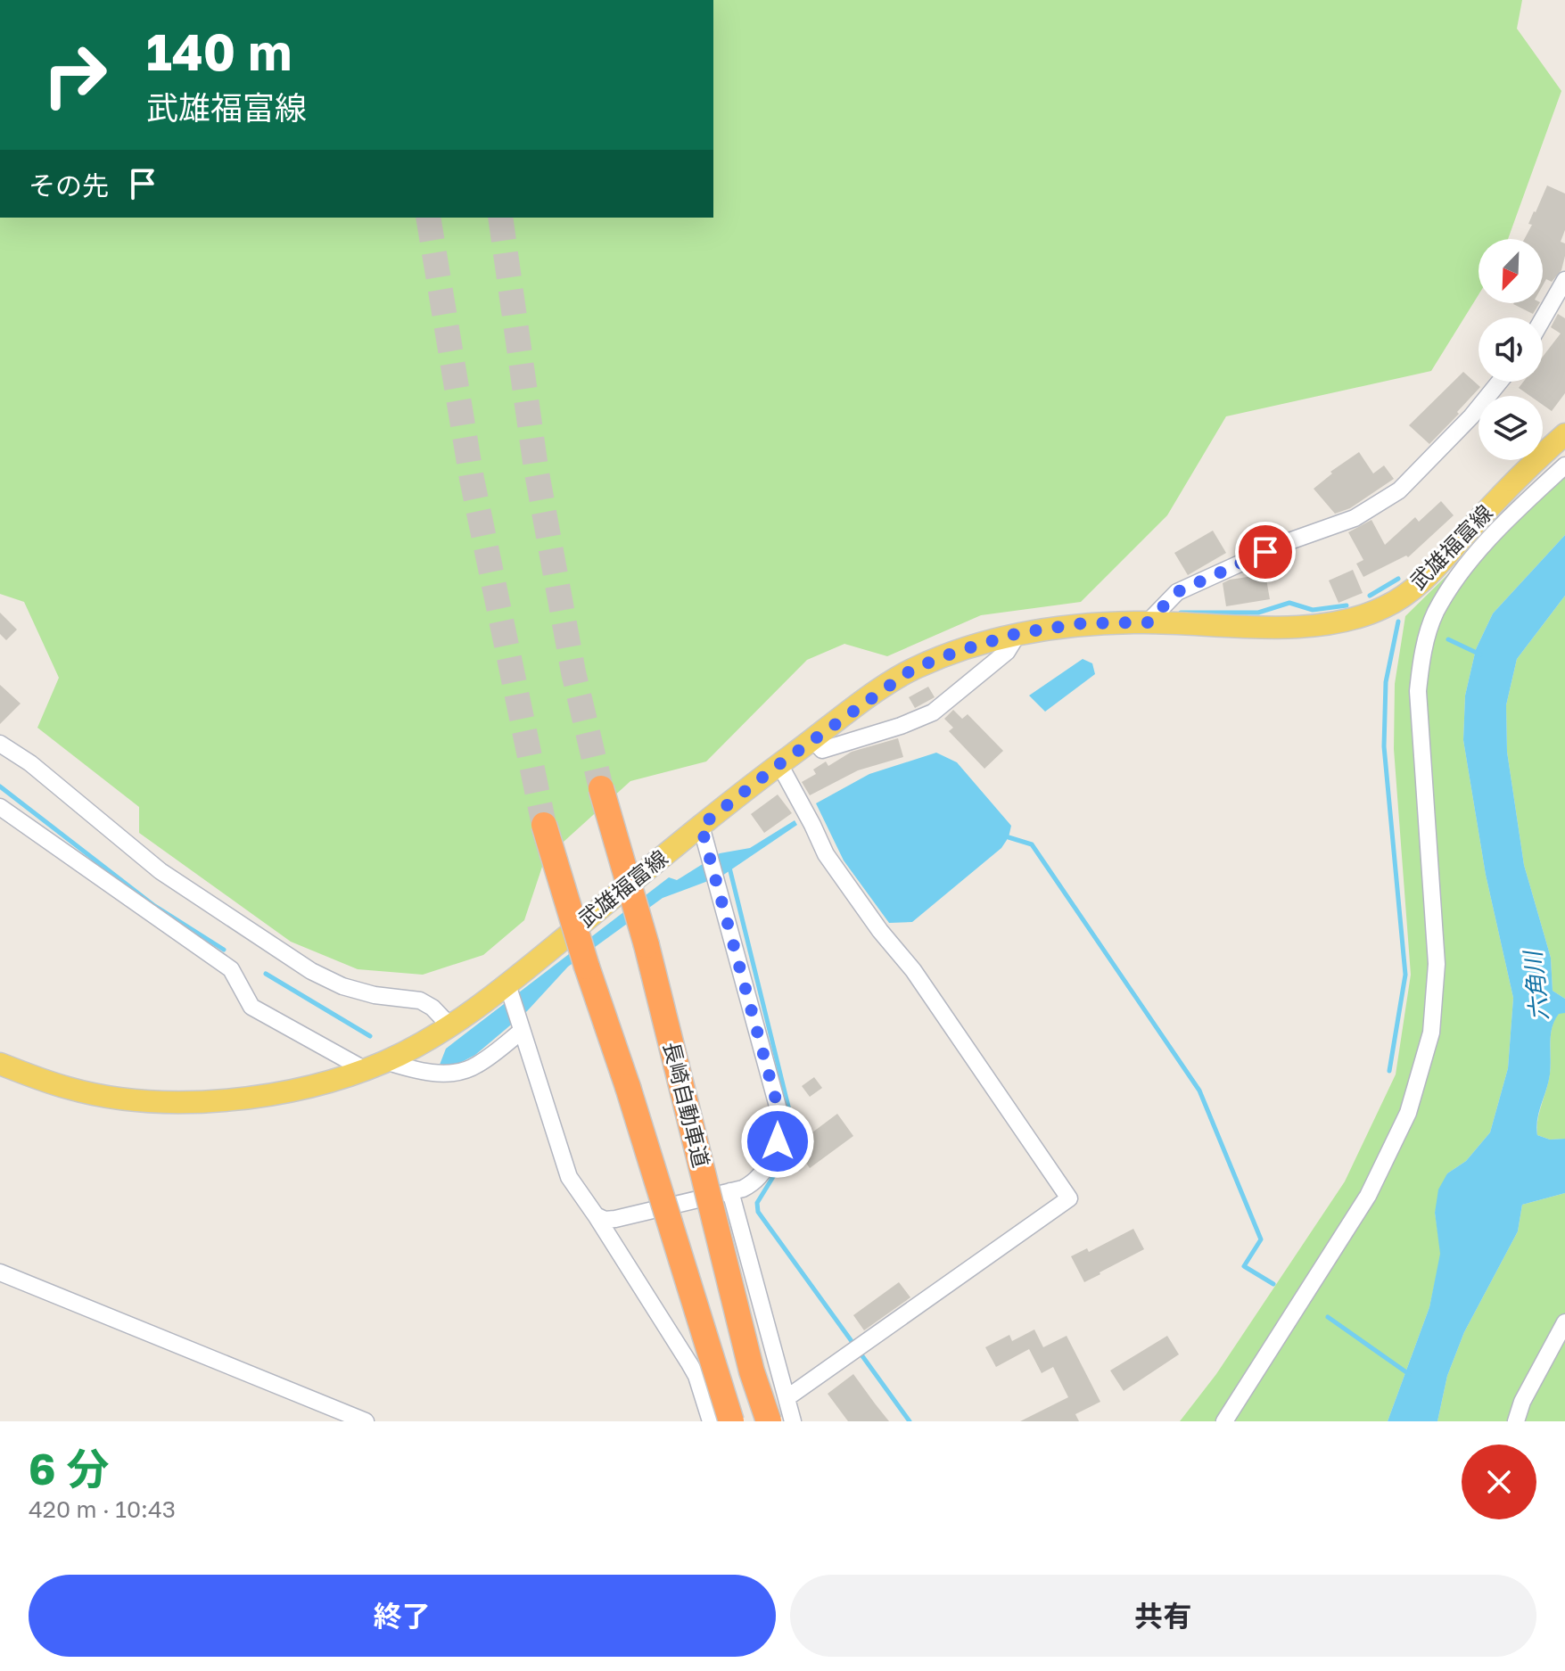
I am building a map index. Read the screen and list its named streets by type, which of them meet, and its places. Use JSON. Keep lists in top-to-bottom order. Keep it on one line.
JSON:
{"streets":{"highway":["長崎自動車道"],"main road":["武雄福富線"]},"water":["六角川"],"north":"bottom left","page":{"turn":["140 m","武雄福富線"],"then":"その先","heading":["6 分","420 m · 10:43"],"buttons":["終了","共有"]}}
